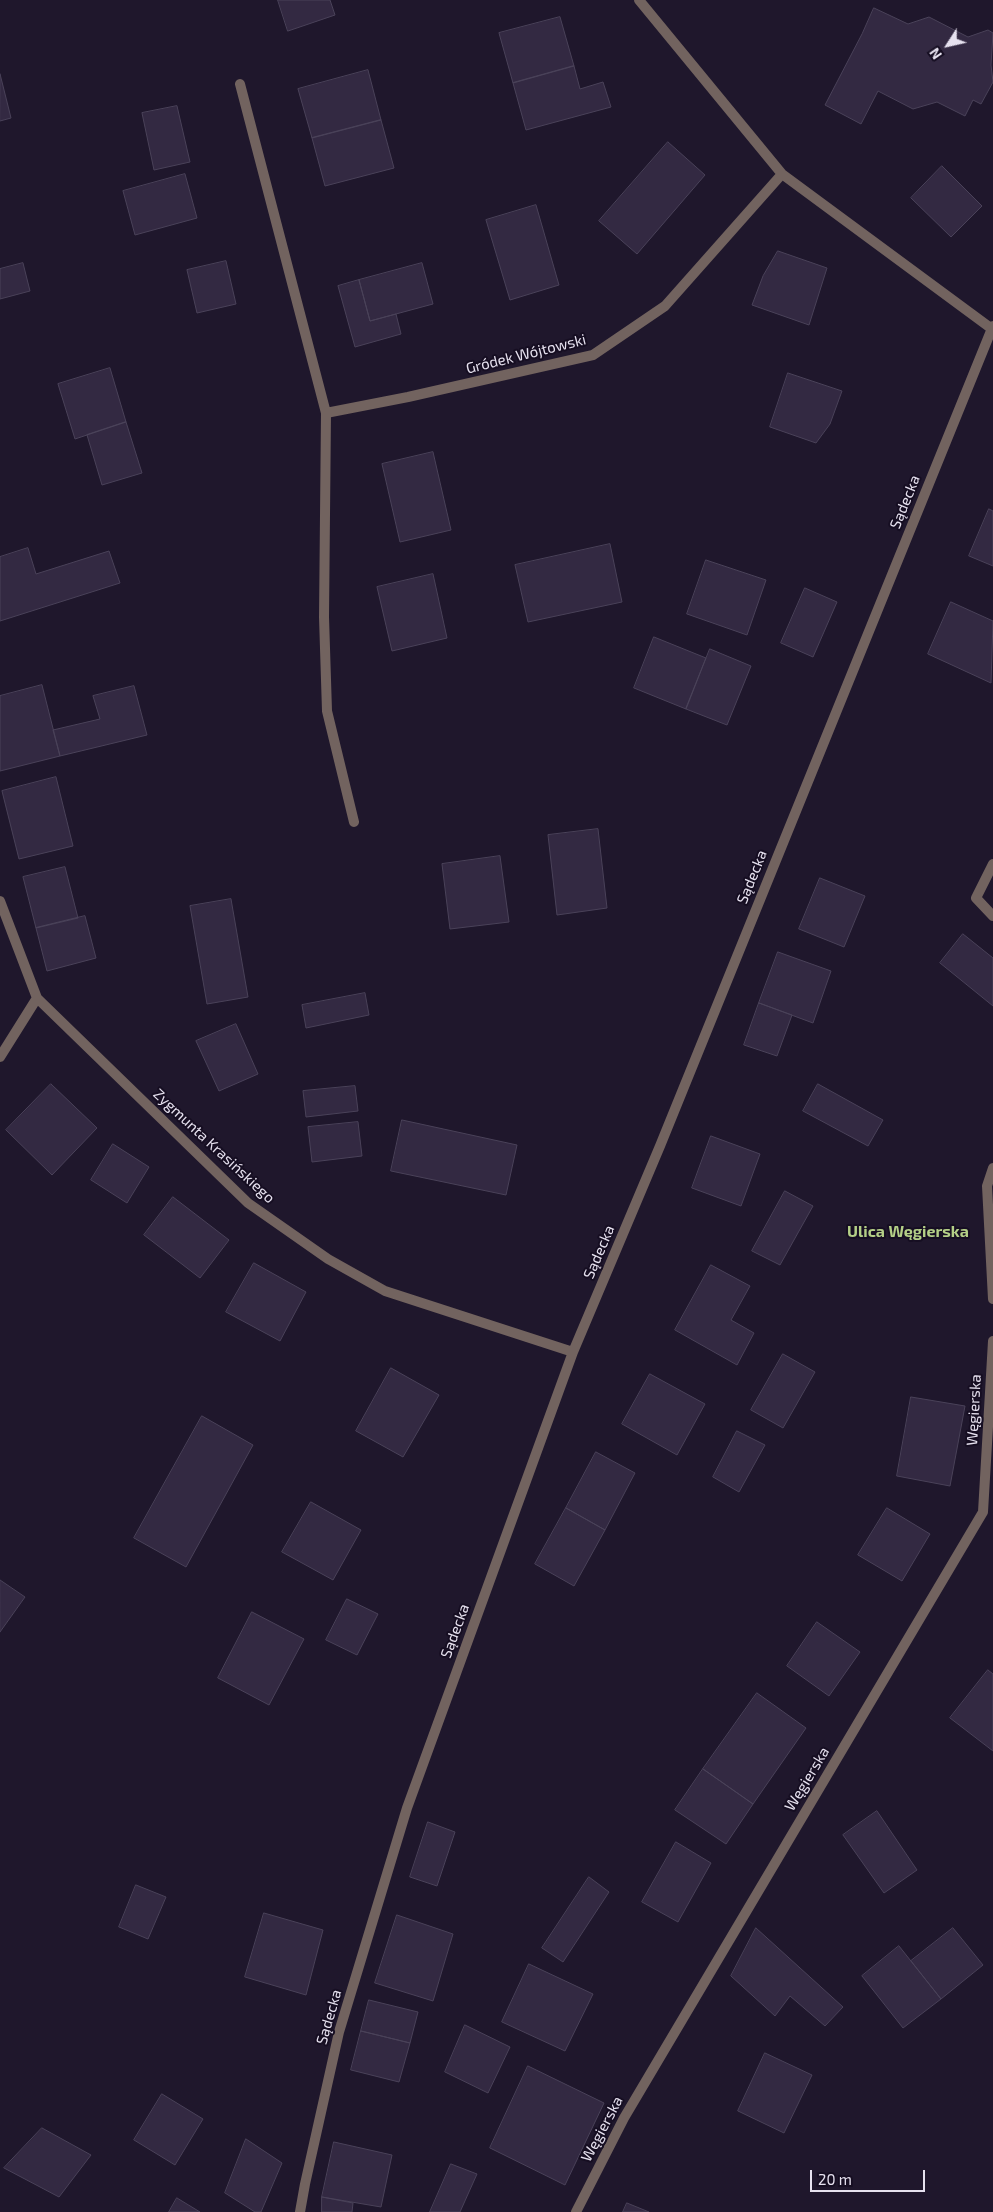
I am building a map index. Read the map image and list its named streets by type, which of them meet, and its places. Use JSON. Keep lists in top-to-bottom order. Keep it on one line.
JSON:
{"streets":{"street":["Gródek Wójtowski","Sądecka","Zygmunta Krasińskiego","Węgierska"]},"crossings":[["Sądecka","Zygmunta Krasińskiego"]],"districts":["Ulica Węgierska"],"scale_bar":"20 m","north":"bottom left"}
